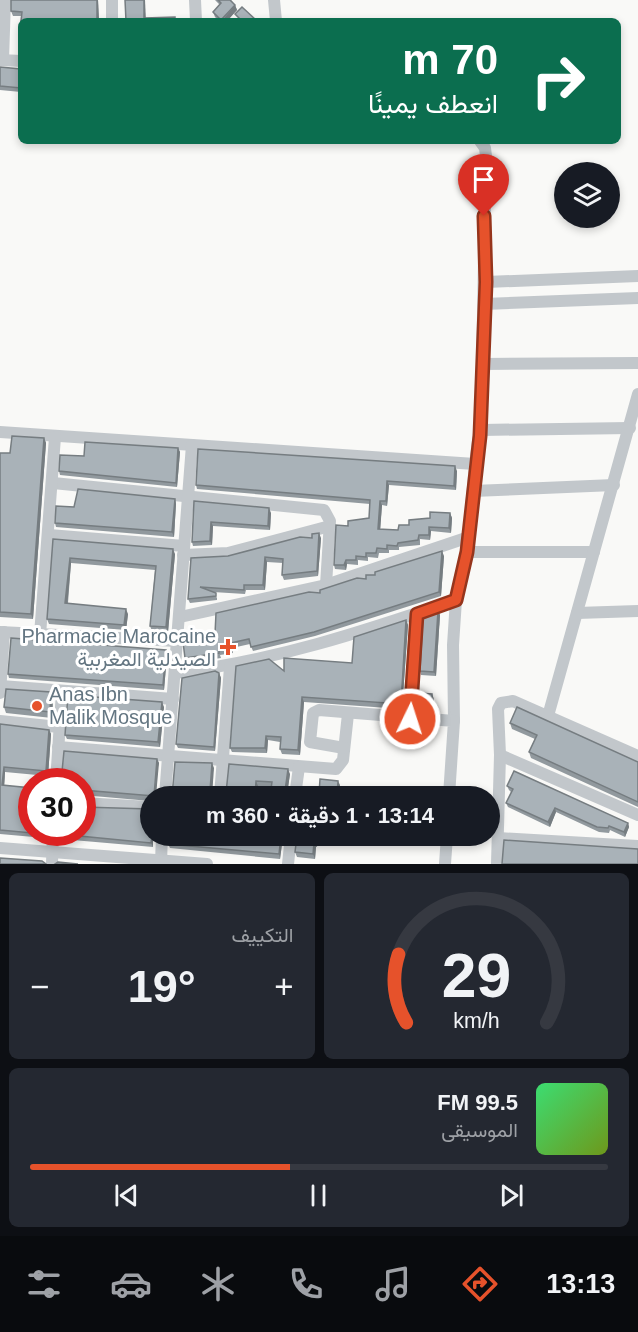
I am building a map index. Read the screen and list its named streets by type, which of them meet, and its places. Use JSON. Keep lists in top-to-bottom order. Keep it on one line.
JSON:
{"places":{"health":["Pharmacie Marocaine الصيدلية المغربية"],"other":["Anas Ibn Malik Mosque"]},"page":{"turn":["70 m","انعطف يمينًا"],"limit":"30","trip":"13:14 · 1 دقيقة · 360 m","tile":"التكييف","heat":["−","19°","+"],"song":["99.5 FM","الموسيقى"],"tabs":"13:13","gauge":["29","km/h"]}}
